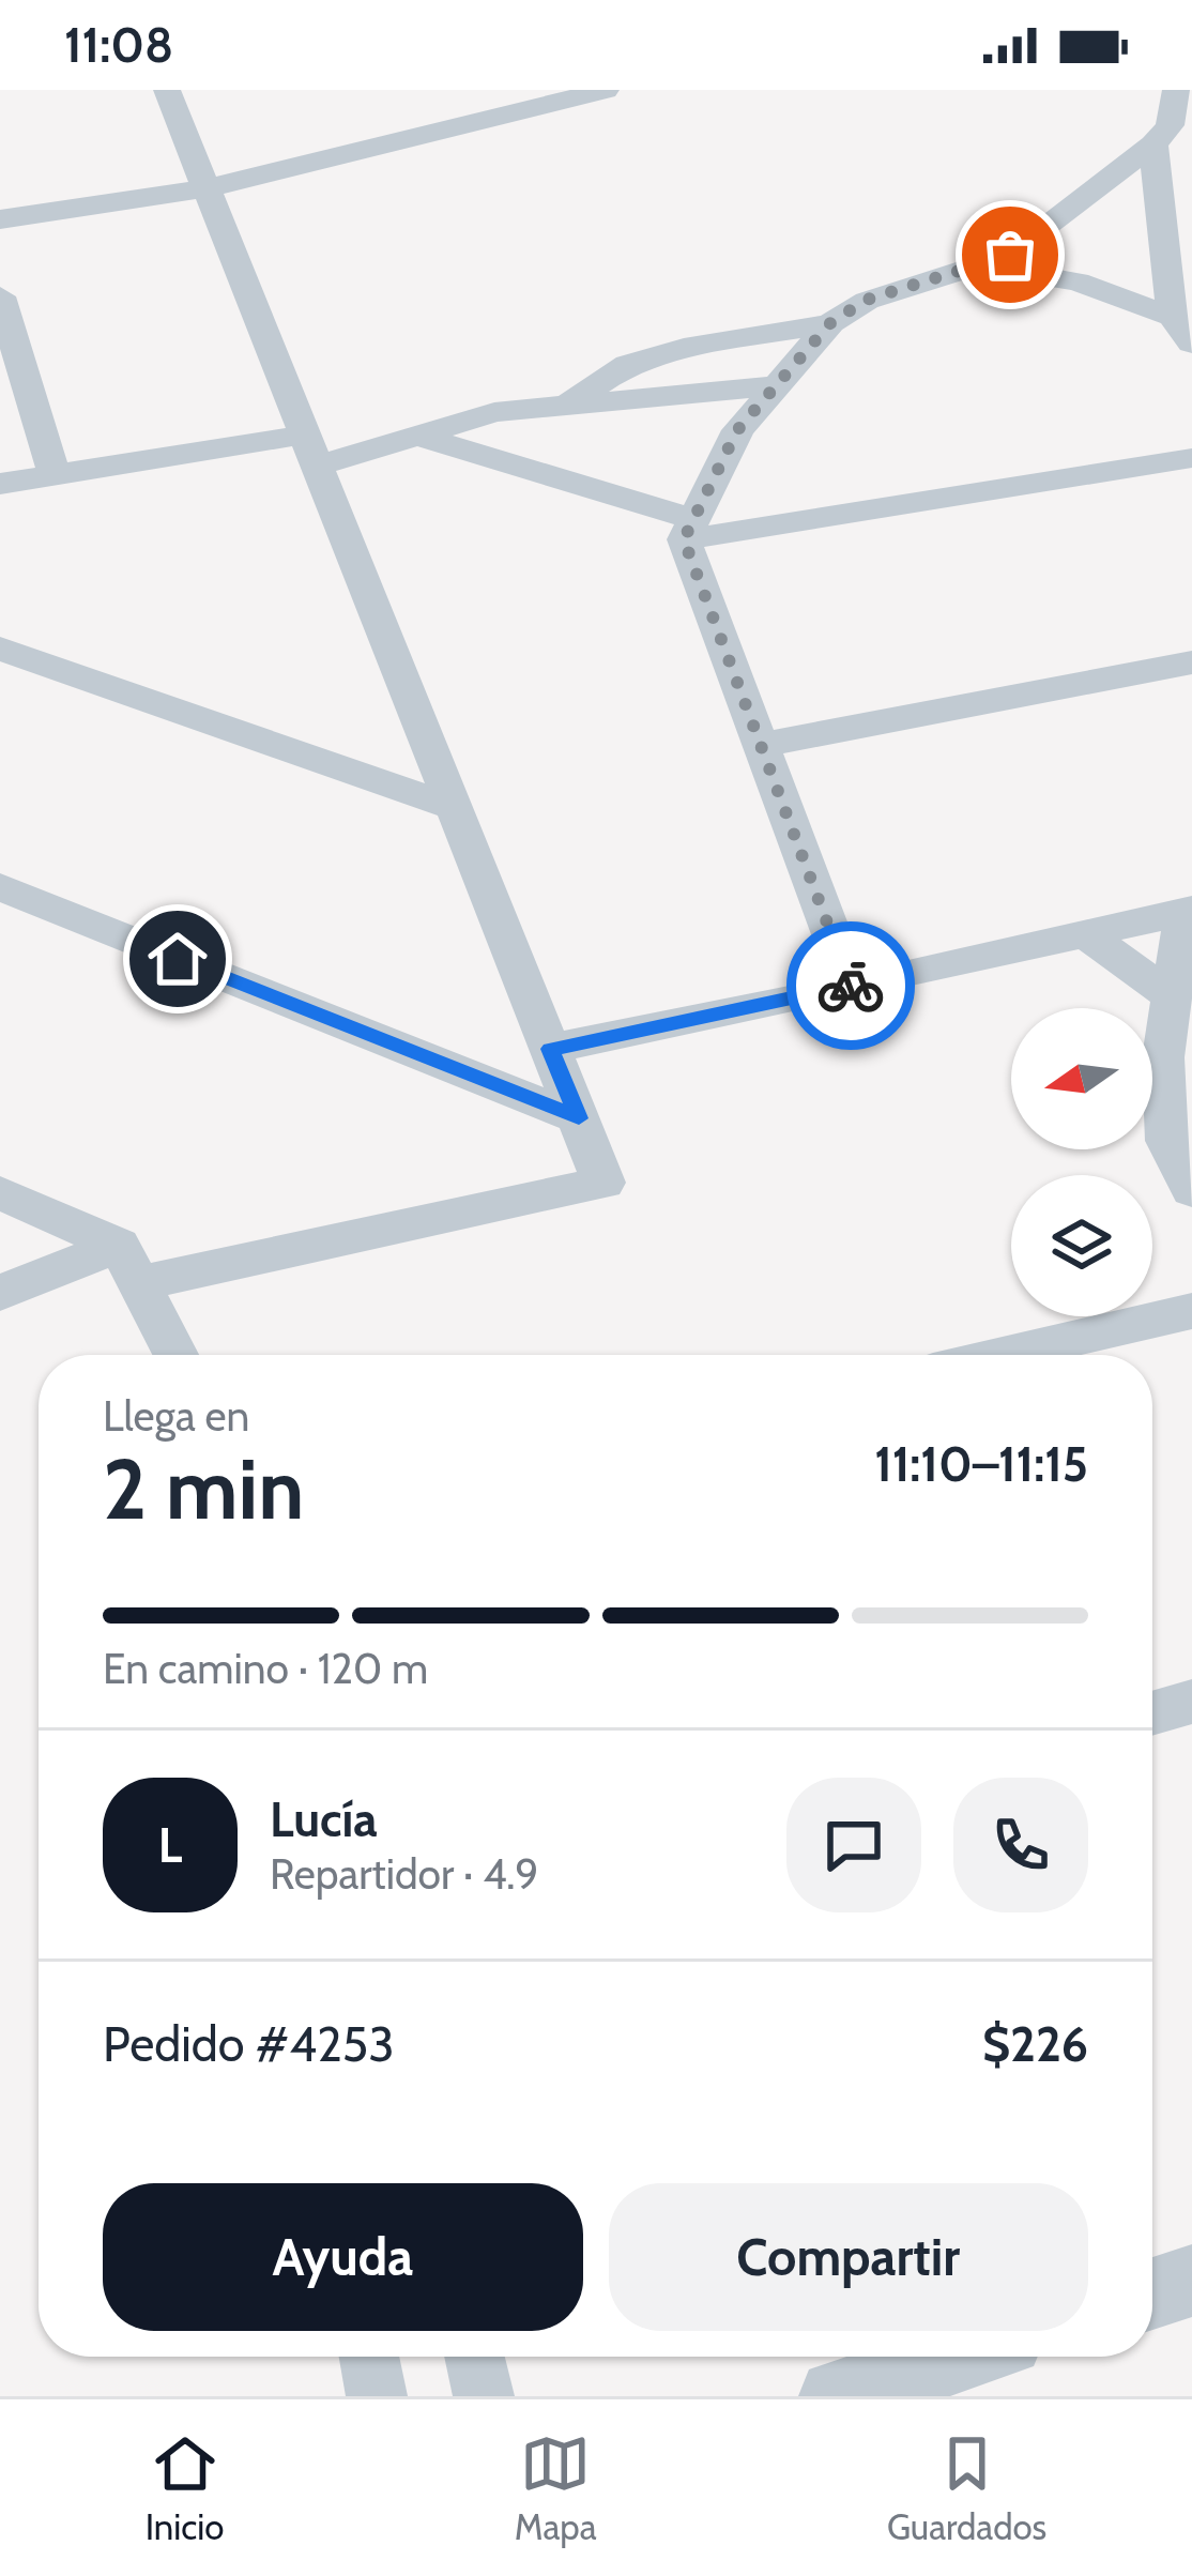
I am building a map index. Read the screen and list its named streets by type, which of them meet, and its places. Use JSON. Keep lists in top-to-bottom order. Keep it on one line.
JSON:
{"north":"left","page":{"status":"11:08","heading":["2 min","Llega en","11:10–11:15"],"panel":["Lucía","Repartidor · 4.9","Pedido #4253","$226"],"bar":"En camino · 120 m","round":"L","buttons":["Ayuda","Compartir"],"tabs":["Inicio","Mapa","Guardados"]}}
